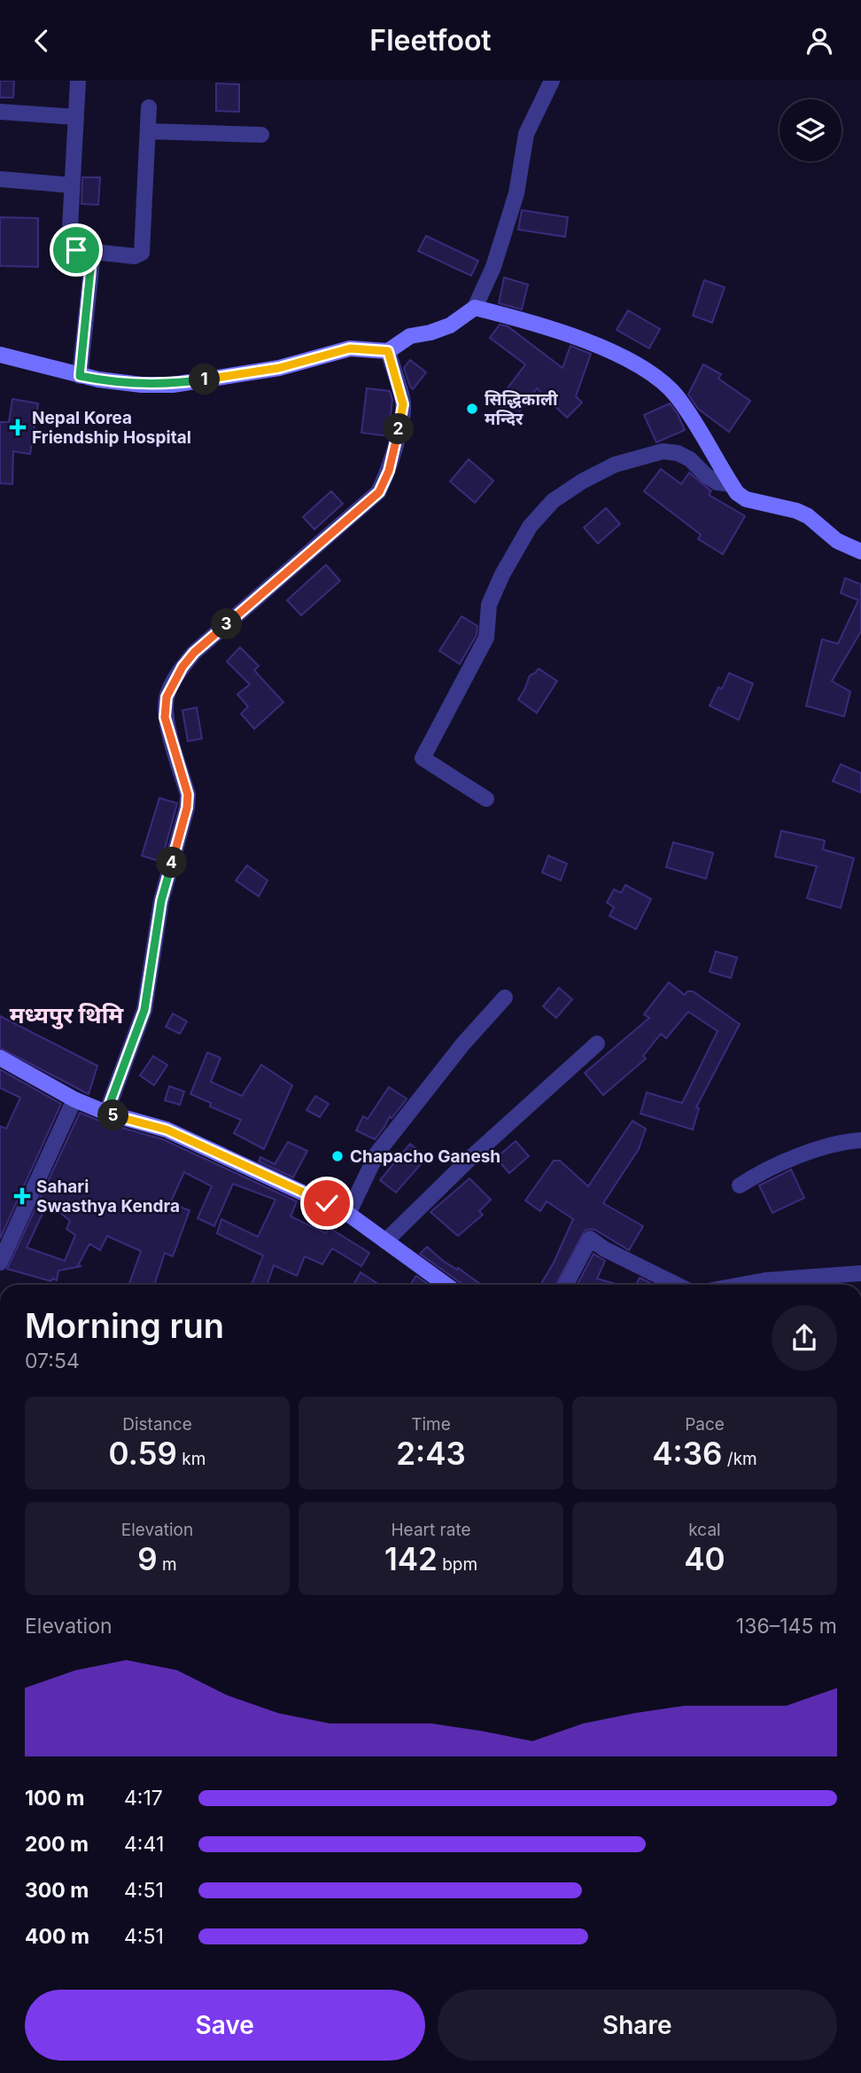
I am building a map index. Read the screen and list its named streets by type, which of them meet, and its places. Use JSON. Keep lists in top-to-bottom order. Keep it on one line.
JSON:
{"districts":["मध्यपुर थिमि"],"places":{"other":["सिद्धिकाली मन्दिर","Chapacho Ganesh"],"health":["Nepal Korea Friendship Hospital","Sahari Swasthya Kendra"]},"page":{"header":"Fleetfoot","pins":["1","2","3","4","5"],"heading":["Morning run","07:54"],"stats":[["Distance","0.59 km"],["Time","2:43"],["Pace","4:36 /km"],["Elevation","9 m"],["Heart rate","142 bpm"],["kcal","40"]],"chart":["Elevation","136–145 m"],"list":[{"name":"100 m","note":"4:17"},{"name":"200 m","note":"4:41"},{"name":"300 m","note":"4:51"},{"name":"400 m","note":"4:51"}],"buttons":["Save","Share"]}}
